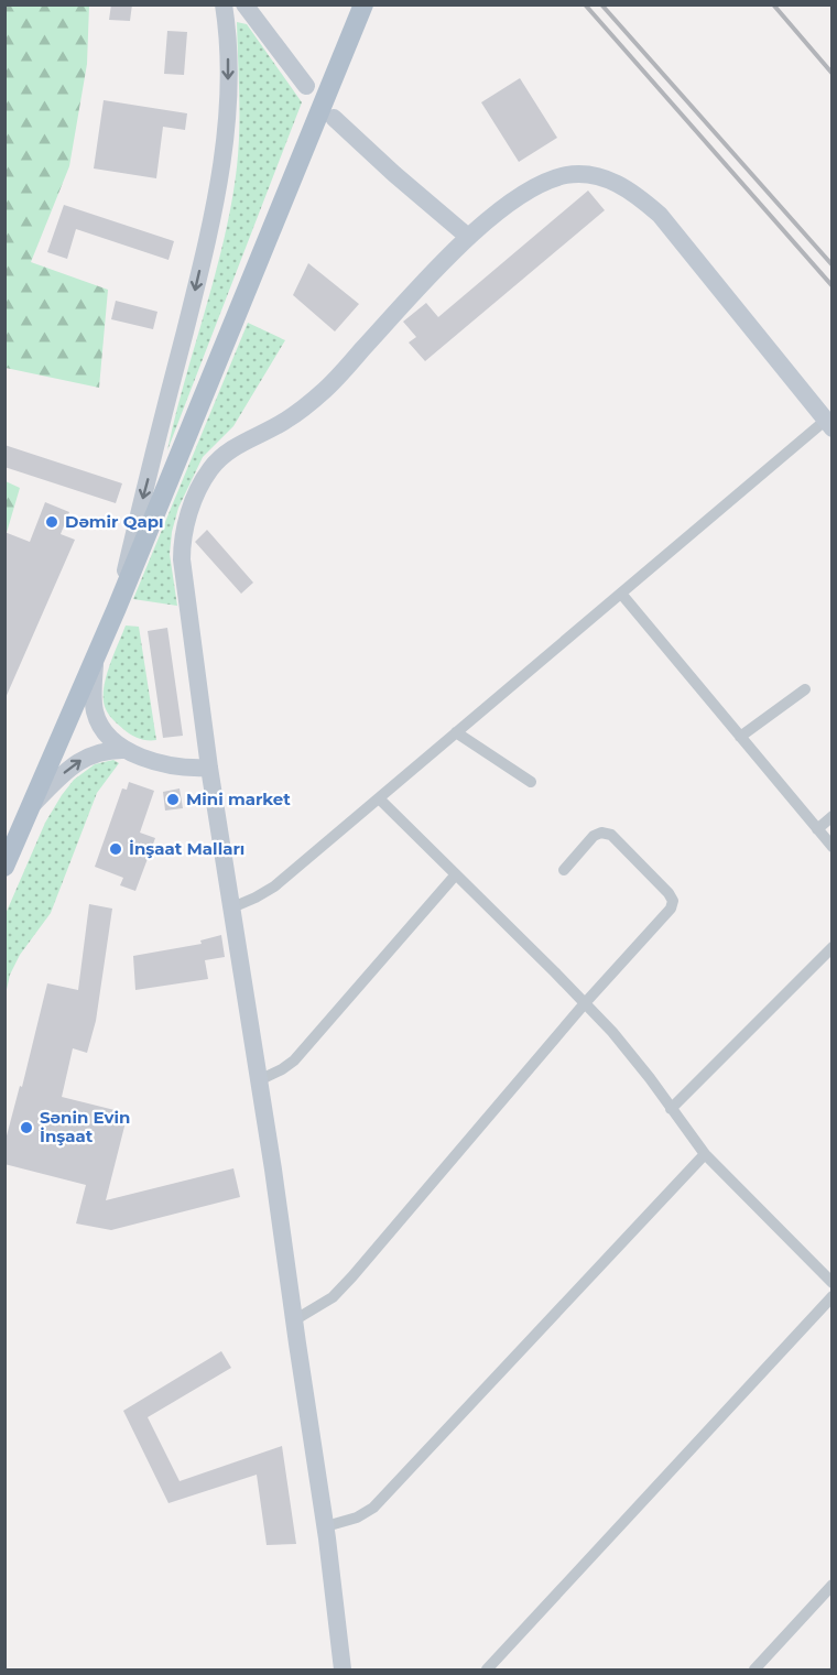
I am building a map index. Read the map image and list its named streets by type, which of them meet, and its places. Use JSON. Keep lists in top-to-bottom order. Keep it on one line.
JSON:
{"places":["Dəmir Qapı","Mini market","İnşaat Malları","Sənin Evin İnşaat"]}
